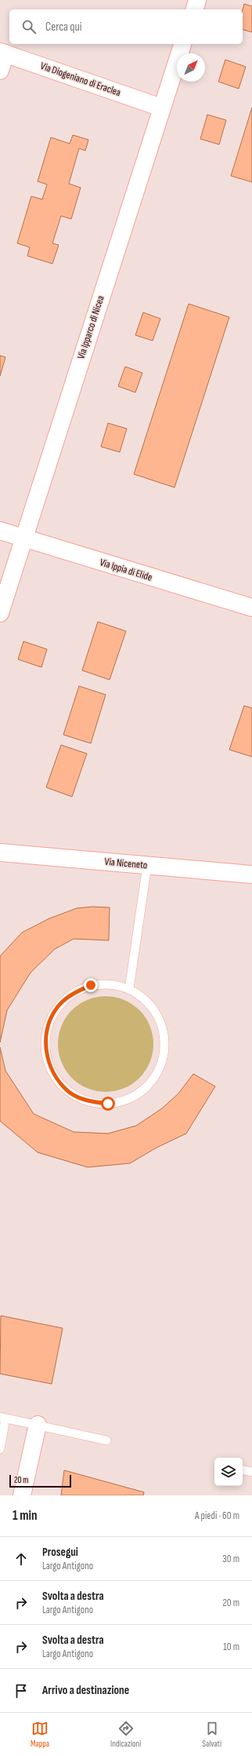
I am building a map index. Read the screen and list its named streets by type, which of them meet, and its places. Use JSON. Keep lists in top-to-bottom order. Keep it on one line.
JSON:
{"streets":{"street":["Via Diogeniano di Eraclea","Via Ipparco di Nicea","Via Ippia di Elide","Via Niceneto"]},"crossings":[["Via Diogeniano di Eraclea","Via Ipparco di Nicea"],["Via Ipparco di Nicea","Via Ippia di Elide"]],"scale_bar":"20 m","north":"top right","page":{"search":"Cerca qui","scale":"20 m","heading":["1 min","A piedi · 60 m"],"list":[["Prosegui","Largo Antigono","30 m"],["Svolta a destra","Largo Antigono","20 m"],["Svolta a destra","Largo Antigono","10 m"],"Arrivo a destinazione"],"nav":["Mappa","Indicazioni","Salvati"]}}
